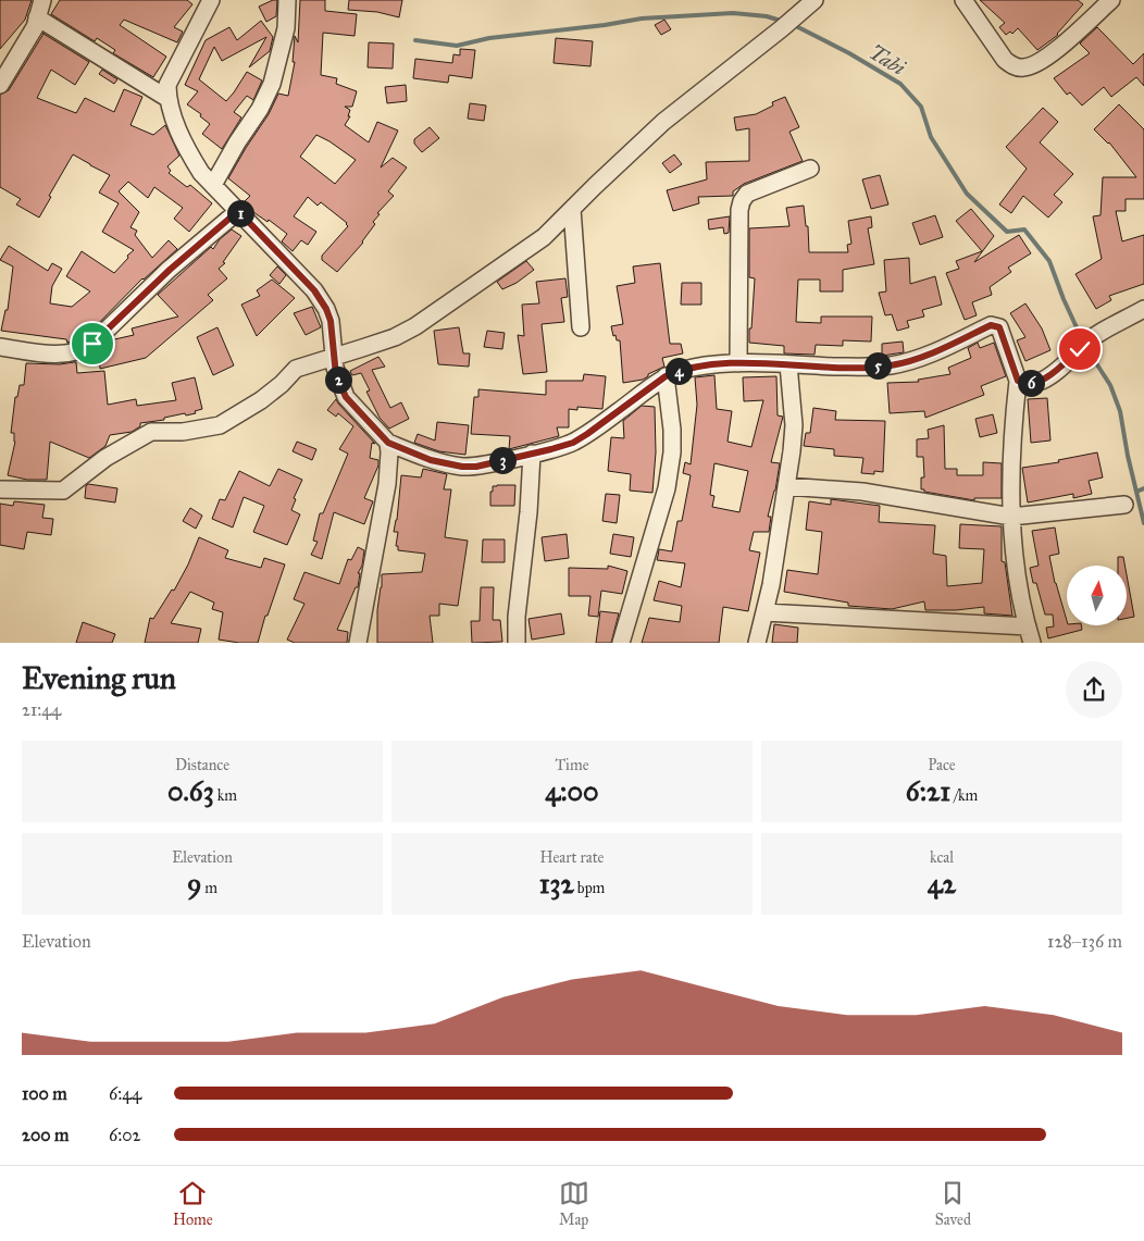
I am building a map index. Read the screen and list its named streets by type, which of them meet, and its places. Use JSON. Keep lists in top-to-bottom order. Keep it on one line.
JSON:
{"water":["Tabi"],"north":"top","page":{"pins":["1","5","4","2","6","3"],"heading":["Evening run","21:44"],"stats":[["Distance","0.63 km"],["Time","4:00"],["Pace","6:21 /km"],["Elevation","9 m"],["Heart rate","132 bpm"],["kcal","42"]],"chart":["Elevation","128–136 m"],"list":[{"name":"100 m","note":"6:44"},{"name":"200 m","note":"6:02"}],"tabs":["Home","Map","Saved"]}}
